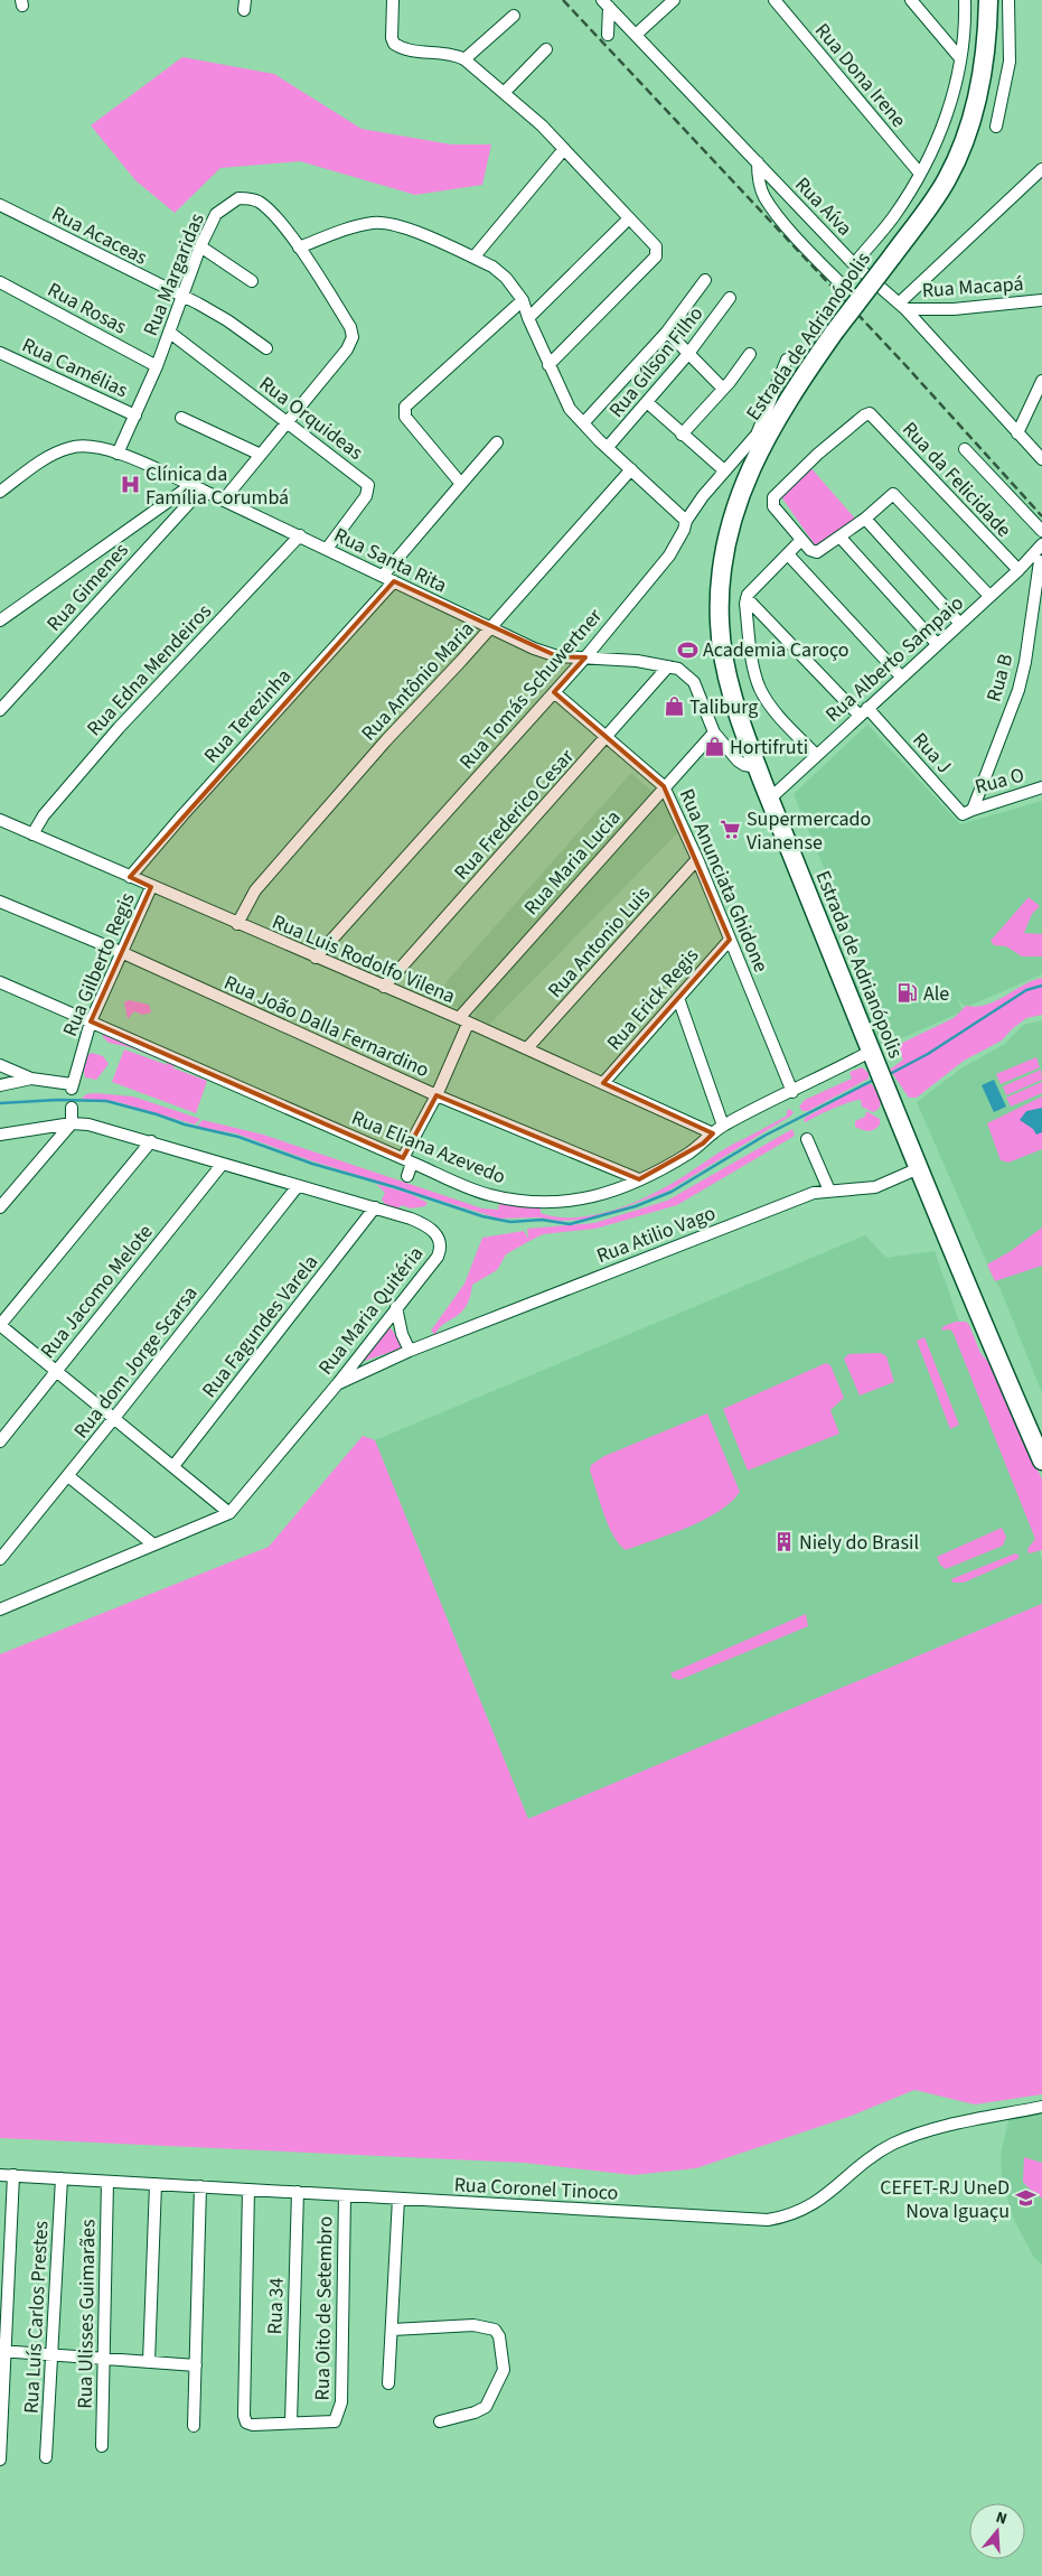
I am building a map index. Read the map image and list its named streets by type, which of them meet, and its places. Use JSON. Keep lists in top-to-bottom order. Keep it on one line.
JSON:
{"streets":{"main road":["Estrada de Adrianópolis"],"street":["Rua Dona Irene","Rua Aíva","Rua Acaceas","Rua Margaridas","Rua Macapá","Rua Rosas","Rua Gílson Filho","Rua Camélias","Rua Orquideas","Rua da Felicidade","Rua Santa Rita","Rua Gimenes","Rua Alberto Sampaio","Rua Edna Mendeiros","Rua B","Rua Antônio Maria","Rua Tomás Schuwertner","Rua Terezinha","Rua J","Rua O","Rua Frederico Cesar","Rua Maria Lucia","Rua Anunciata Ghidone","Rua Antonio Luis","Rua Luis Rodolfo Vilena","Rua Gilberto Regis","Rua Erick Regis","Rua João Dalla Fernardino","Rua Eliana Azevedo","Rua Atilio Vago","Rua Jacomo Melote","Rua Maria Quitéria","Rua Fagundes Varela","Rua dom Jorge Scarsa","Rua Coronel Tinoco","Rua 34","Rua Oito de Setembro","Rua Ulisses Guimarães","Rua Luís Carlos Prestes"]},"crossings":[["Rua Aíva","Rua Macapá"],["Rua Acaceas","Rua Margaridas"],["Rua Acaceas","Rua Orquideas"],["Rua Margaridas","Rua Rosas"],["Rua Margaridas","Rua Camélias"],["Rua Margaridas","Rua Orquideas"],["Rua Margaridas","Rua Santa Rita"],["Estrada de Adrianópolis","Rua Santa Rita"],["Estrada de Adrianópolis","Rua Alberto Sampaio"],["Estrada de Adrianópolis","Rua Tomás Schuwertner"],["Estrada de Adrianópolis","Rua Eliana Azevedo"],["Estrada de Adrianópolis","Rua Atilio Vago"],["Rua Orquideas","Rua Santa Rita"],["Rua da Felicidade","Rua Alberto Sampaio"],["Rua Santa Rita","Rua Gimenes"],["Rua Santa Rita","Rua Edna Mendeiros"],["Rua Santa Rita","Rua Antônio Maria"],["Rua Santa Rita","Rua Tomás Schuwertner"],["Rua Santa Rita","Rua Terezinha"],["Rua Santa Rita","Rua Frederico Cesar"],["Rua Santa Rita","Rua Maria Lucia"],["Rua Alberto Sampaio","Rua B"],["Rua Alberto Sampaio","Rua J"],["Rua Edna Mendeiros","Rua Luis Rodolfo Vilena"],["Rua B","Rua J"],["Rua B","Rua O"],["Rua Antônio Maria","Rua Luis Rodolfo Vilena"],["Rua Tomás Schuwertner","Rua Anunciata Ghidone"],["Rua Tomás Schuwertner","Rua Luis Rodolfo Vilena"],["Rua Terezinha","Rua Luis Rodolfo Vilena"],["Rua J","Rua O"],["Rua Frederico Cesar","Rua Anunciata Ghidone"],["Rua Frederico Cesar","Rua Luis Rodolfo Vilena"],["Rua Maria Lucia","Rua Anunciata Ghidone"],["Rua Maria Lucia","Rua Luis Rodolfo Vilena"],["Rua Maria Lucia","Rua João Dalla Fernardino"],["Rua Maria Lucia","Rua Eliana Azevedo"],["Rua Anunciata Ghidone","Rua Antonio Luis"],["Rua Anunciata Ghidone","Rua Erick Regis"],["Rua Anunciata Ghidone","Rua Eliana Azevedo"],["Rua Antonio Luis","Rua Luis Rodolfo Vilena"],["Rua Luis Rodolfo Vilena","Rua Gilberto Regis"],["Rua Luis Rodolfo Vilena","Rua Erick Regis"],["Rua Luis Rodolfo Vilena","Rua Eliana Azevedo"],["Rua Gilberto Regis","Rua João Dalla Fernardino"],["Rua Gilberto Regis","Rua Eliana Azevedo"],["Rua João Dalla Fernardino","Rua Eliana Azevedo"],["Rua Atilio Vago","Rua Maria Quitéria"],["Rua Jacomo Melote","Rua Maria Quitéria"],["Rua Maria Quitéria","Rua Fagundes Varela"],["Rua Maria Quitéria","Rua dom Jorge Scarsa"],["Rua Coronel Tinoco","Rua 34"],["Rua Coronel Tinoco","Rua Oito de Setembro"],["Rua Coronel Tinoco","Rua Ulisses Guimarães"],["Rua Coronel Tinoco","Rua Luís Carlos Prestes"],["Rua 34","Rua Oito de Setembro"]],"places":{"hospital":["Clínica da Família Corumbá"],"sports":["Academia Caroço"],"shop":["Taliburg","Hortifruti"],"supermarket":["Supermercado Vianense"],"fuel station":["Ale"],"building":["Niely do Brasil"],"school or university":["CEFET-RJ UneD Nova Iguaçu"]},"north":"top"}
